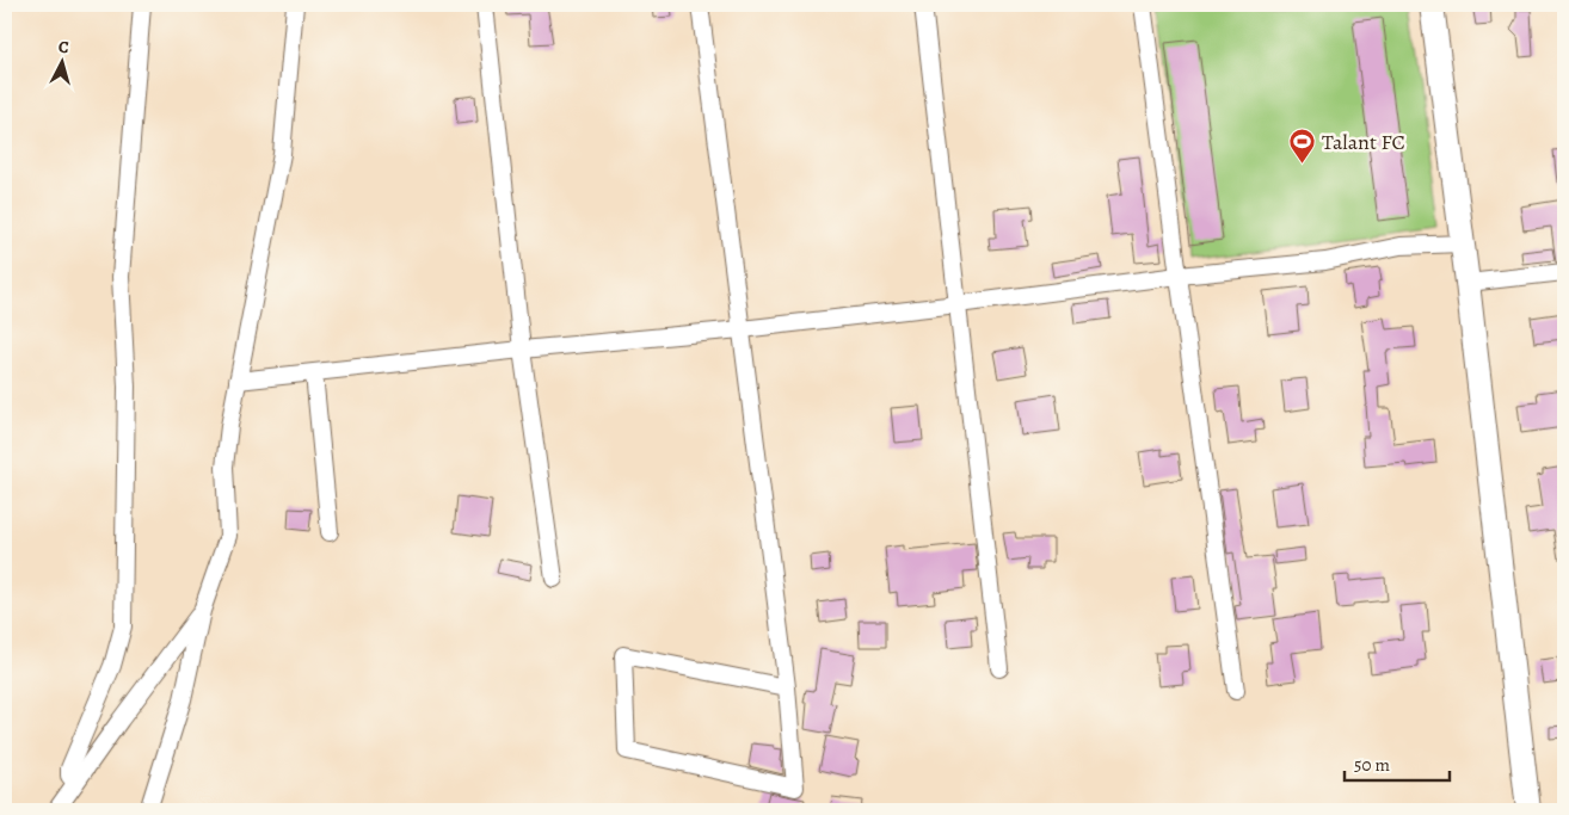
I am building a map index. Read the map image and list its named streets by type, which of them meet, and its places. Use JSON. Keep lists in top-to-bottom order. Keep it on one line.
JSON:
{"places":{"sports":["Talant FC"]},"scale_bar":"50 m","north":"top"}
